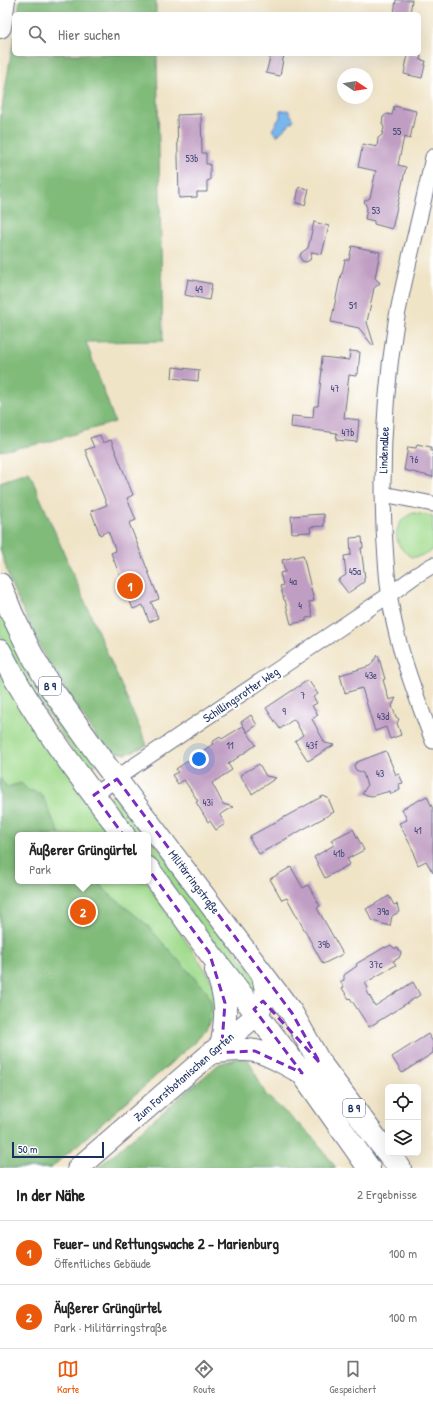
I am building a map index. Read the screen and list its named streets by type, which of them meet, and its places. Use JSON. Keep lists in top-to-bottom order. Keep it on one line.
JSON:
{"streets":{"main road":["B 9","Militärringstraße","Zum Forstbotanischen Garten"],"street":["Lindenallee","Schillingsrotter Weg"]},"crossings":[["Lindenallee","Schillingsrotter Weg"],["B 9","Schillingsrotter Weg"],["B 9","Militärringstraße"],["B 9","Zum Forstbotanischen Garten"],["Schillingsrotter Weg","Militärringstraße"],["Militärringstraße","Zum Forstbotanischen Garten"]],"house_numbers":["55","53b","53","49","51","47","47b","76","45a","4a","4","43e","7","9","43d","11","43f","43","43i","41","41b","39a","39b","37c"],"scale_bar":"50 m","north":"right","page":{"search":"Hier suchen","pins":["1","2"],"popup":["Äußerer Grüngürtel","Park"],"scale":"50 m","heading":["In der Nähe","2 Ergebnisse"],"list":[{"mark":"1","name":"Feuer- und Rettungswache 2 - Marienburg","note":"Öffentliches Gebäude","value":"100 m"},{"mark":"2","name":"Äußerer Grüngürtel","note":"Park · Militärringstraße","value":"100 m"}],"nav":["Karte","Route","Gespeichert"]}}
